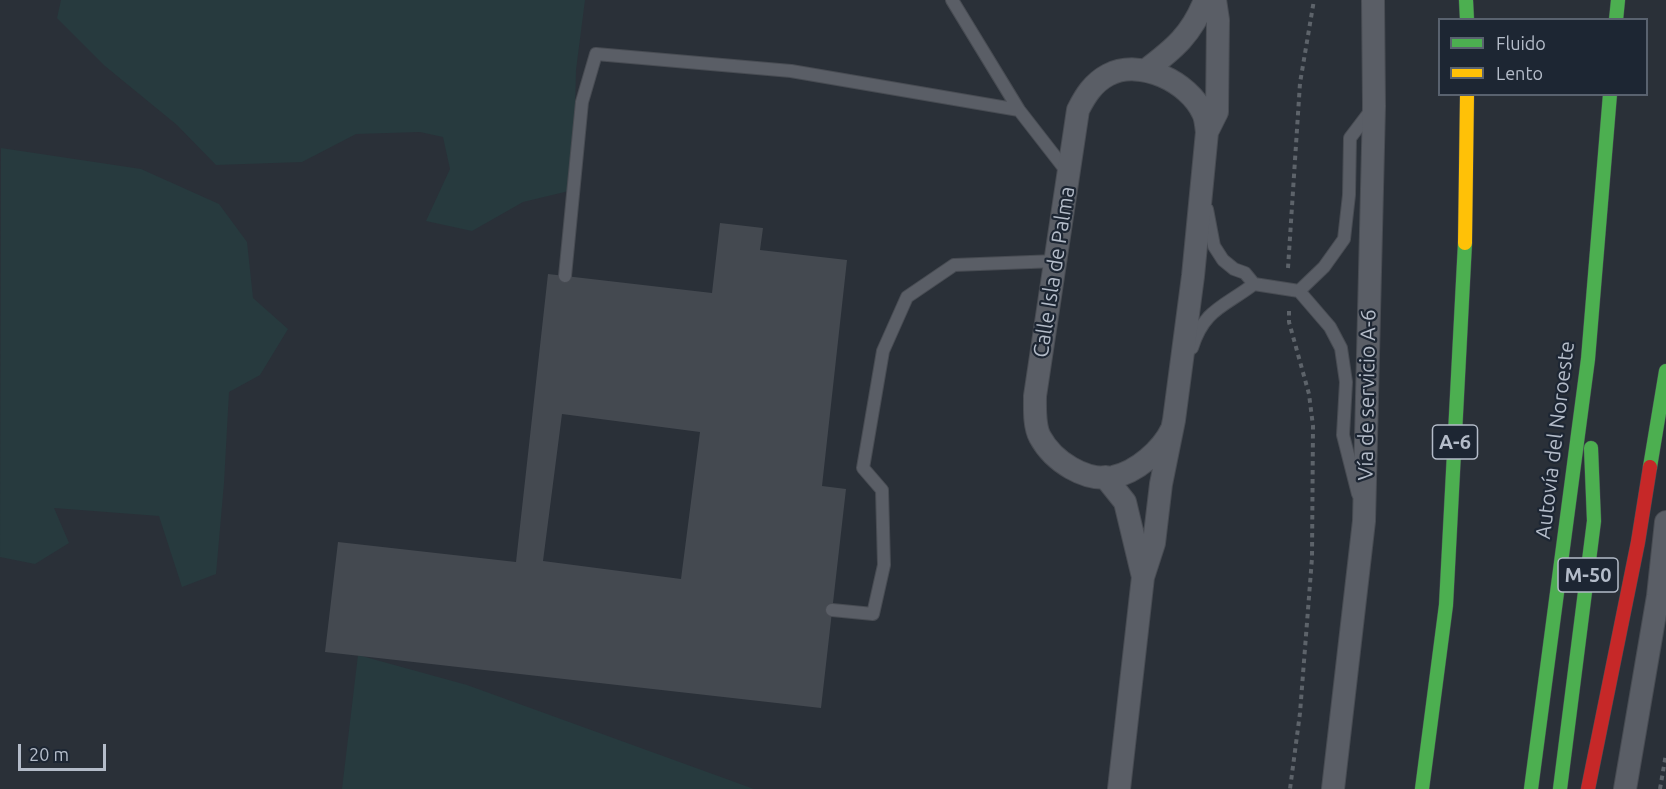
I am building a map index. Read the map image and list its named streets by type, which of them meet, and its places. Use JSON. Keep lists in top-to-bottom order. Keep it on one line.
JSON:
{"streets":{"highway":["Autovía del Noroeste","A-6","M-50"],"street":["Calle Isla de Palma","Vía de servicio A-6"]},"crossings":[["Autovía del Noroeste","M-50"]],"legend":["Fluido","Lento"],"scale_bar":"20 m"}
